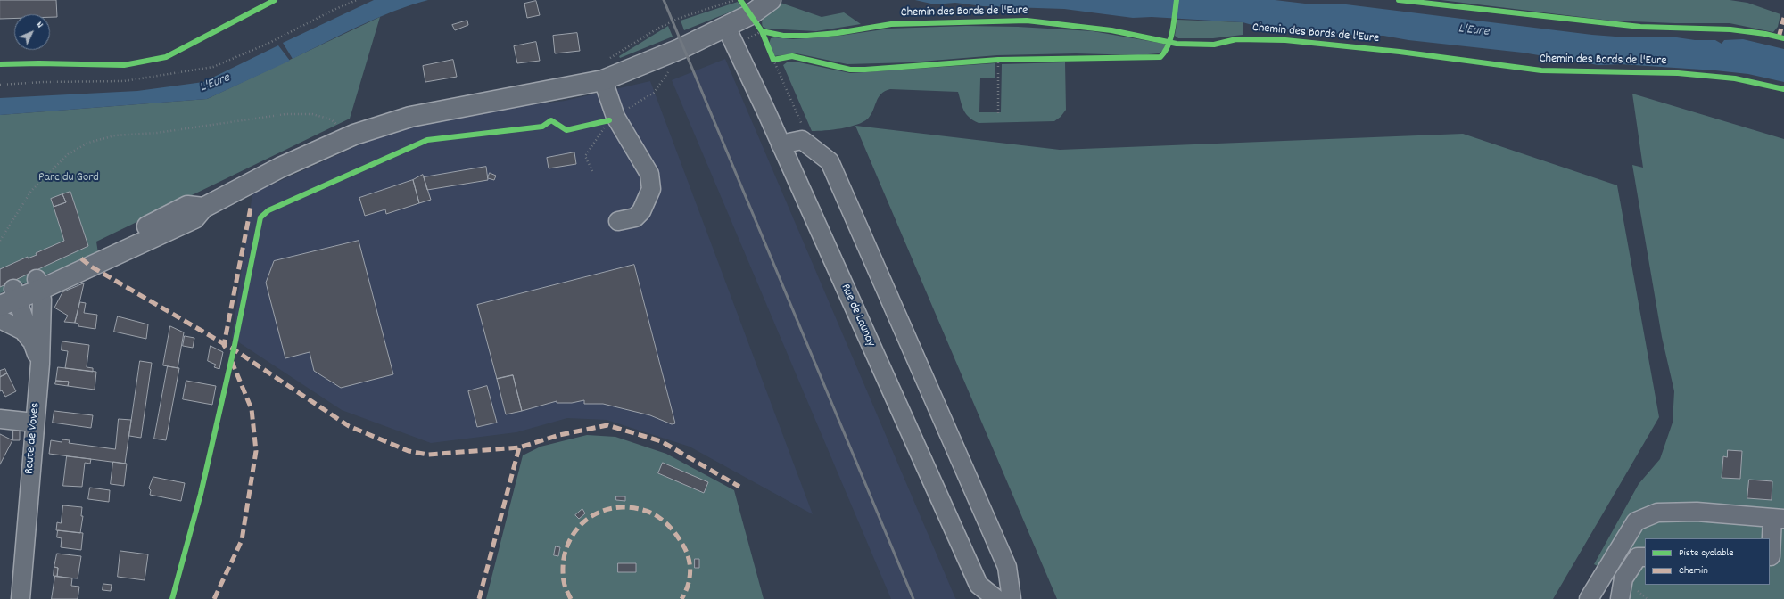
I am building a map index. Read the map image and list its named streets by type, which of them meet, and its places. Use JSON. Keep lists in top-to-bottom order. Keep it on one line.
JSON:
{"streets":{"street":["Rue de Launay","Route de Voves"],"cycle path":["Chemin des Bords de l'Eure"]},"water":["L'Eure"],"parks":["Parc du Gord"],"legend":["Piste cyclable","Chemin"],"north":"top right"}
